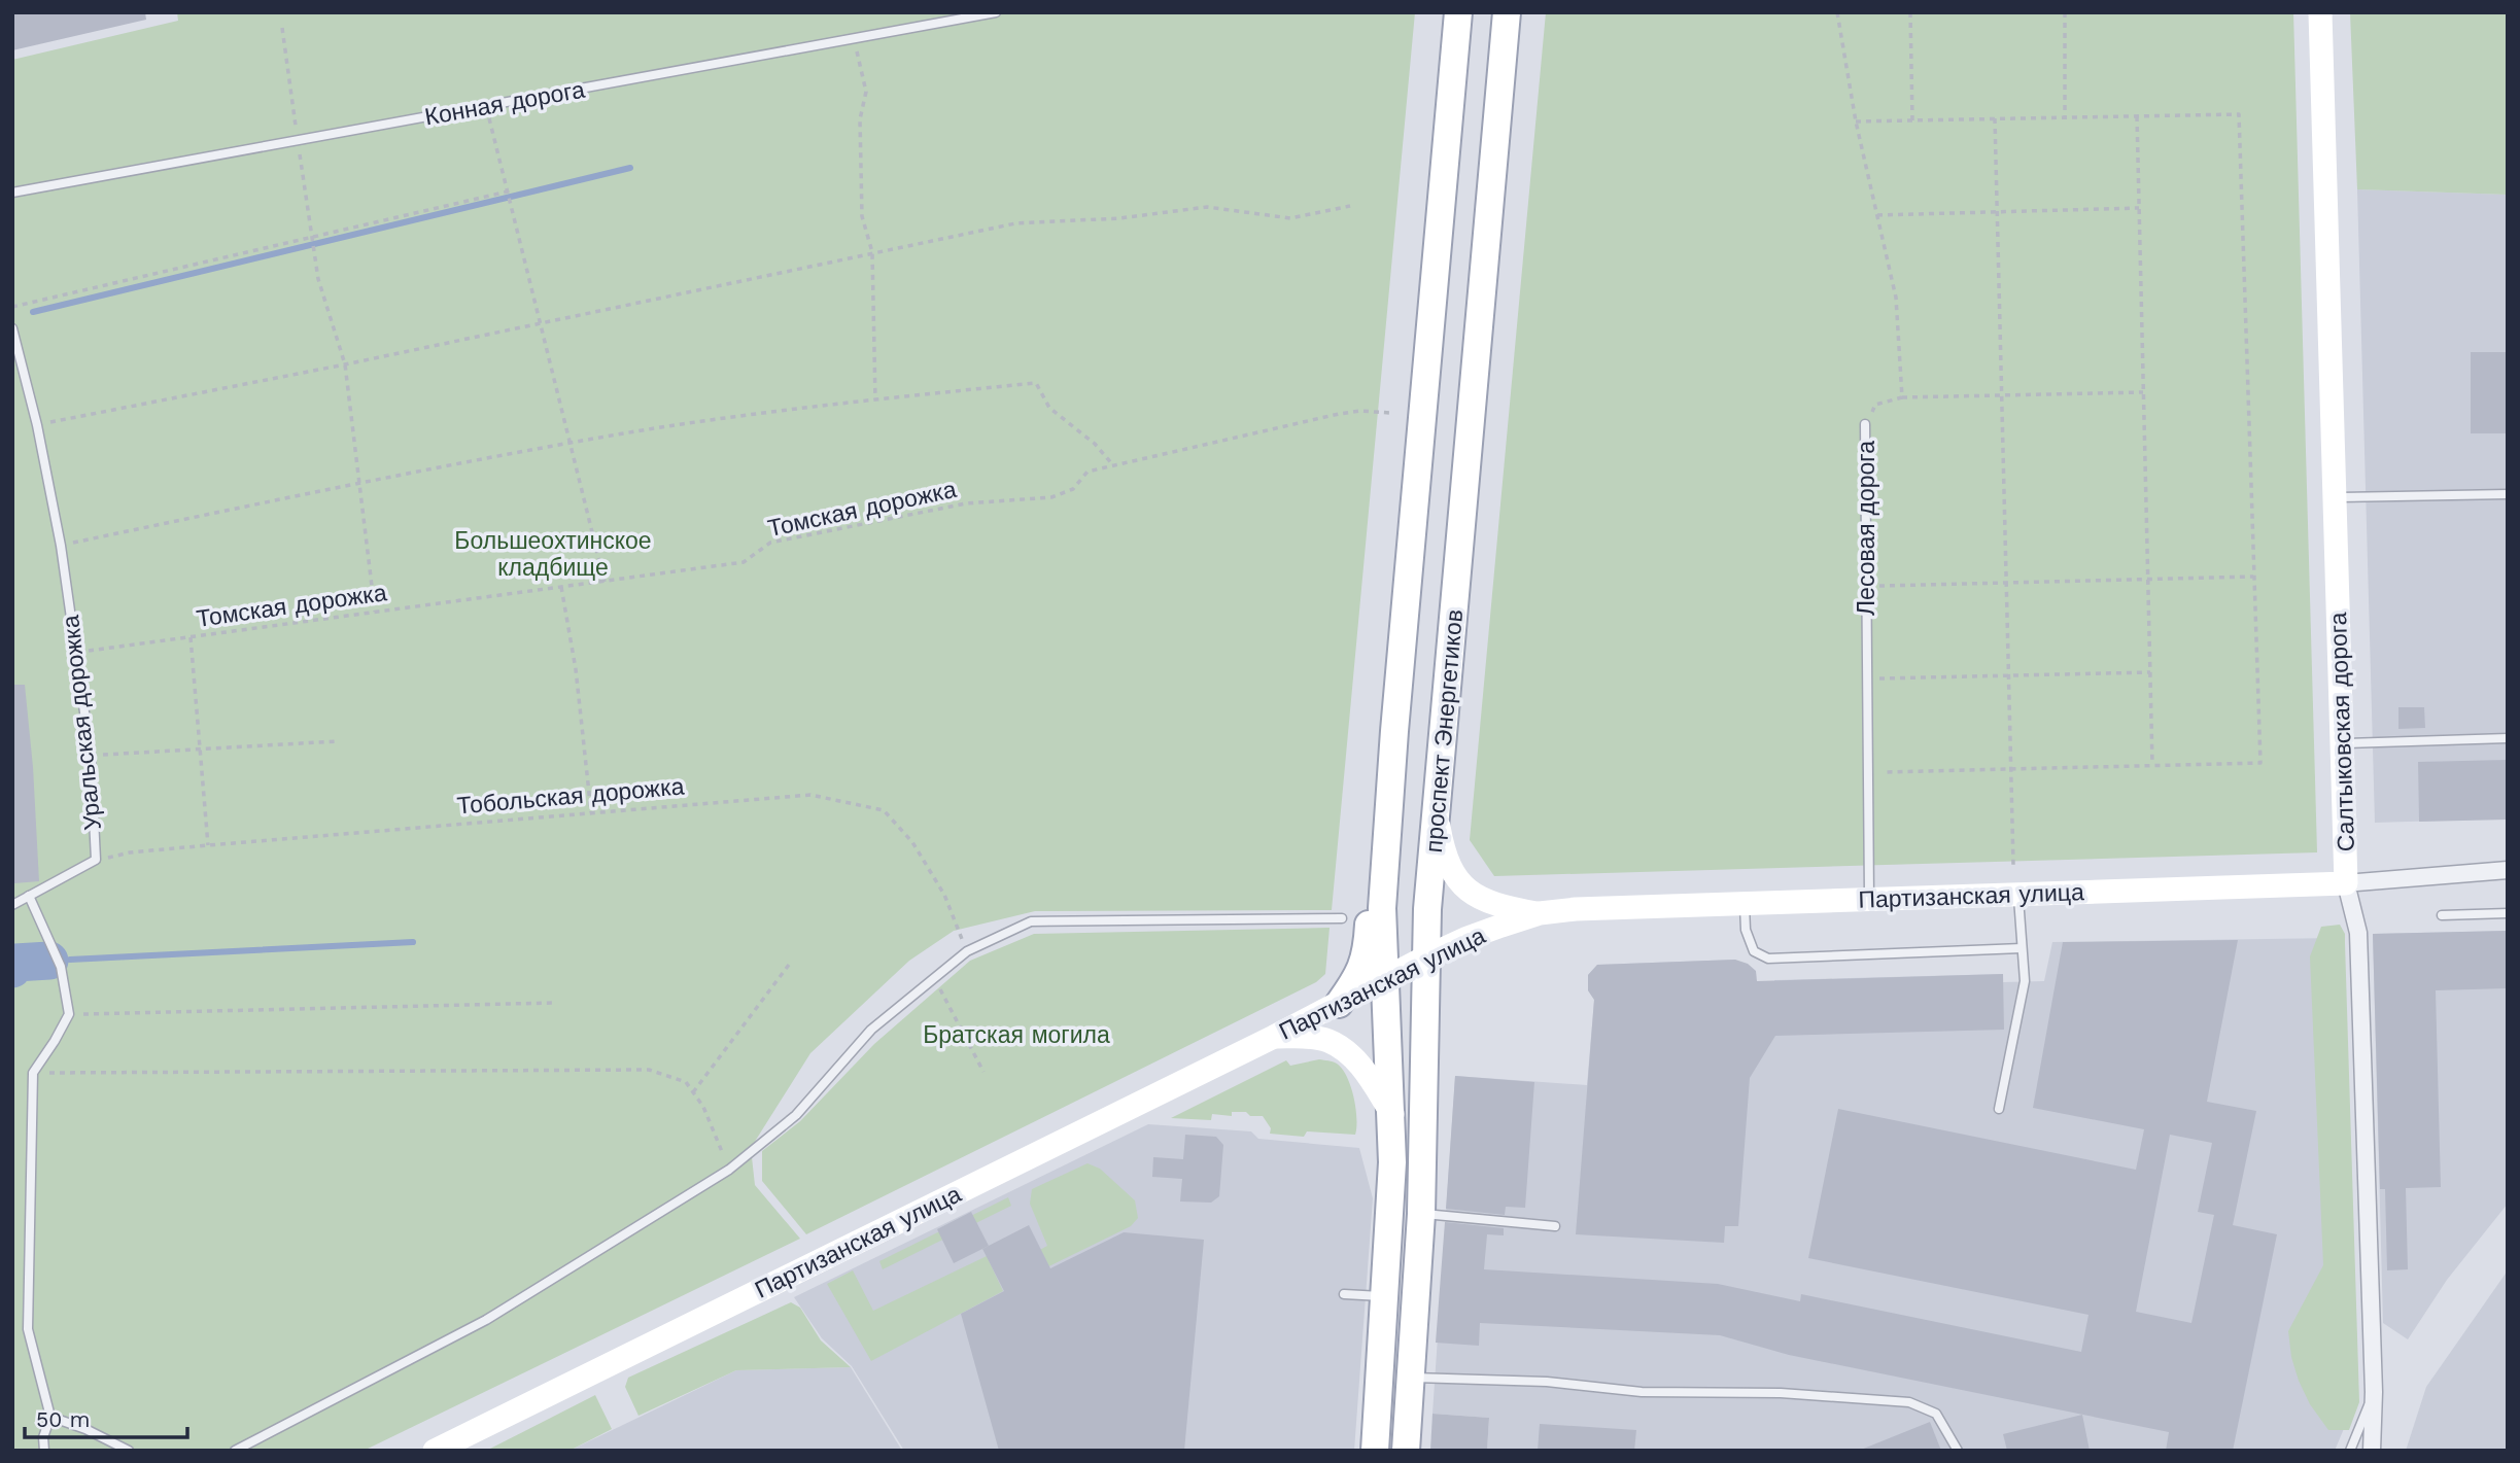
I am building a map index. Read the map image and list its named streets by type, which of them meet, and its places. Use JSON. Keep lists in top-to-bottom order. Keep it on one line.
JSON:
{"streets":{"main road":["проспект Энергетиков"],"street":["Салтыковская дорога","Партизанская улица"],"lane":["Конная дорога","Лесовая дорога","Уральская дорожка"],"path":["Томская дорожка","Тобольская дорожка"]},"crossings":[["Томская дорожка","Уральская дорожка"],["Лесовая дорога","Партизанская улица"],["Уральская дорожка","Тобольская дорожка"],["проспект Энергетиков","Партизанская улица"],["Салтыковская дорога","Партизанская улица"]],"parks":["Большеохтинское кладбище","Братская могила"],"scale_bar":"50 m"}
